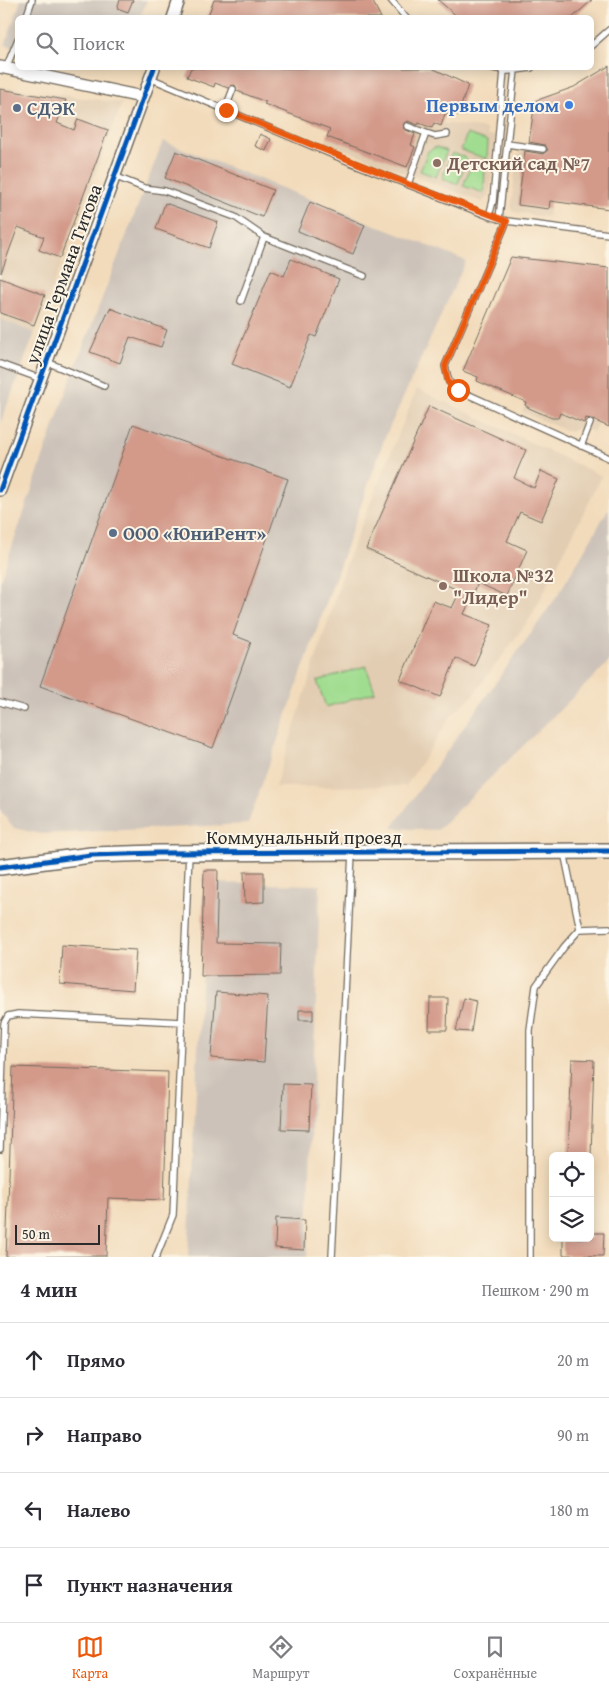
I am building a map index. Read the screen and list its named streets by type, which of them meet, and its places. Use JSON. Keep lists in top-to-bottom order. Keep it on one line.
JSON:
{"streets":{"street":["улица Германа Титова","Коммунальный проезд"]},"places":["Первым делом","СДЭК","Детский сад №7","ООО «ЮниРент»","Школа №32 \"Лидер\""],"scale_bar":"50 m","page":{"search":"Поиск","scale":"50 m","heading":["4 мин","Пешком · 290 m"],"list":[["Прямо","20 m"],["Направо","90 m"],["Налево","180 m"],"Пункт назначения"],"nav":["Карта","Маршрут","Сохранённые"]}}
